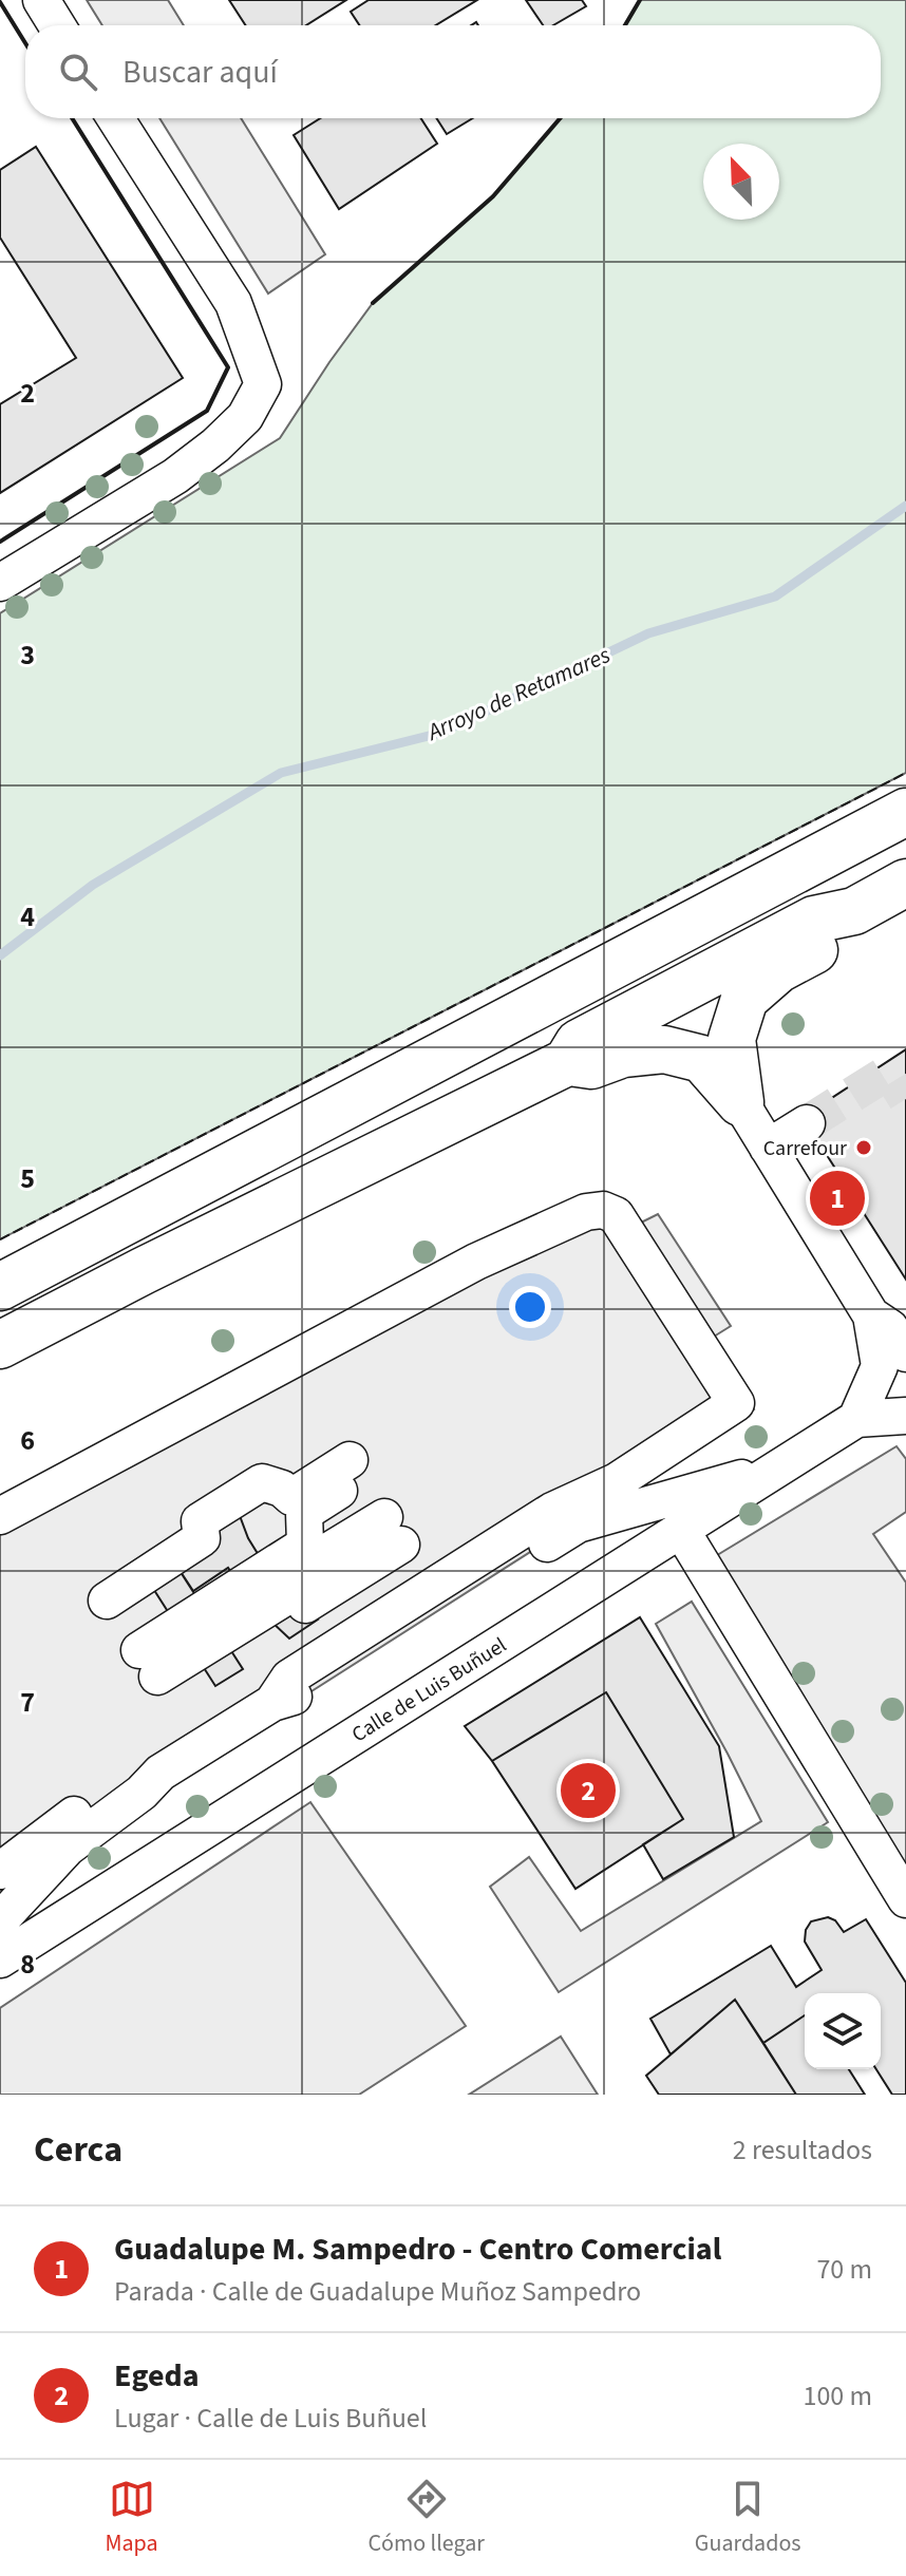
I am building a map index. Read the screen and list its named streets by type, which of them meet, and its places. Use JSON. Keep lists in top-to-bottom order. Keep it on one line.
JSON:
{"streets":{"street":["Calle de Luis Buñuel"]},"water":["Arroyo de Retamares"],"places":["Carrefour"],"north":"top left","page":{"search":"Buscar aquí","pins":["1","2"],"heading":["Cerca","2 resultados"],"list":[{"mark":"1","name":"Guadalupe M. Sampedro - Centro Comercial","note":"Parada · Calle de Guadalupe Muñoz Sampedro","value":"70 m"},{"mark":"2","name":"Egeda","note":"Lugar · Calle de Luis Buñuel","value":"100 m"}],"nav":["Mapa","Cómo llegar","Guardados"]},"grid":{"rows":["2","3","4","5","6","7","8"]}}
